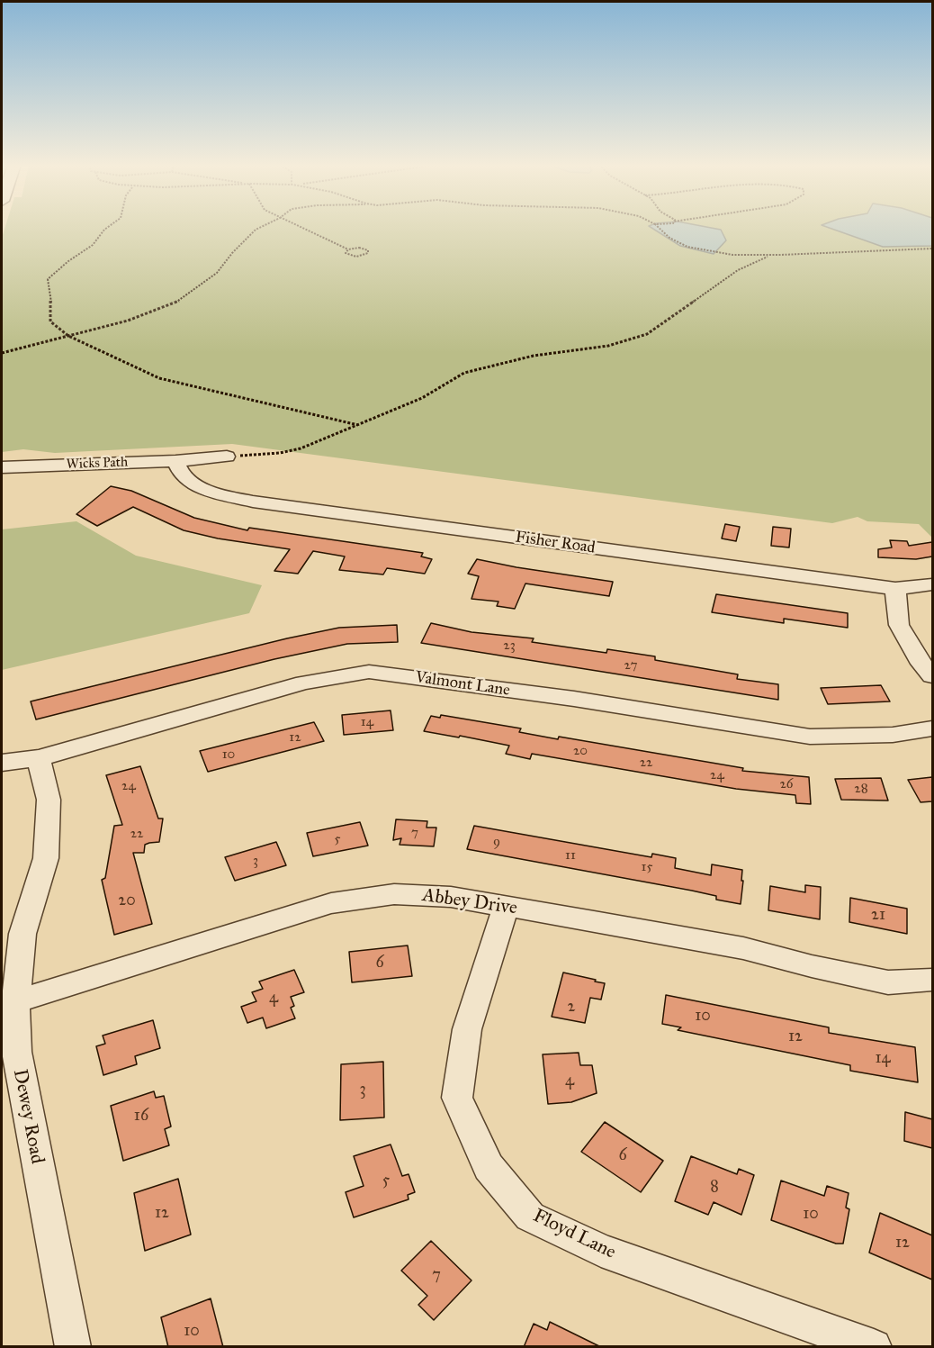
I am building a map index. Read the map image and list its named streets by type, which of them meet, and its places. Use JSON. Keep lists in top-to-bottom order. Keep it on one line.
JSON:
{"streets":{"street":["Wicks Path","Fisher Road","Valmont Lane","Abbey Drive","Dewey Road","Floyd Lane"]},"crossings":[["Wicks Path","Fisher Road"],["Valmont Lane","Dewey Road"],["Abbey Drive","Dewey Road"],["Abbey Drive","Floyd Lane"]],"house_numbers":["23","27","14","12","20","10","22","24","26","24","28","7","22","5","9","11","3","15","20","21","6","4","2","10","12","14","4","3","16","6","5","8","12","10","12","7","10"]}
